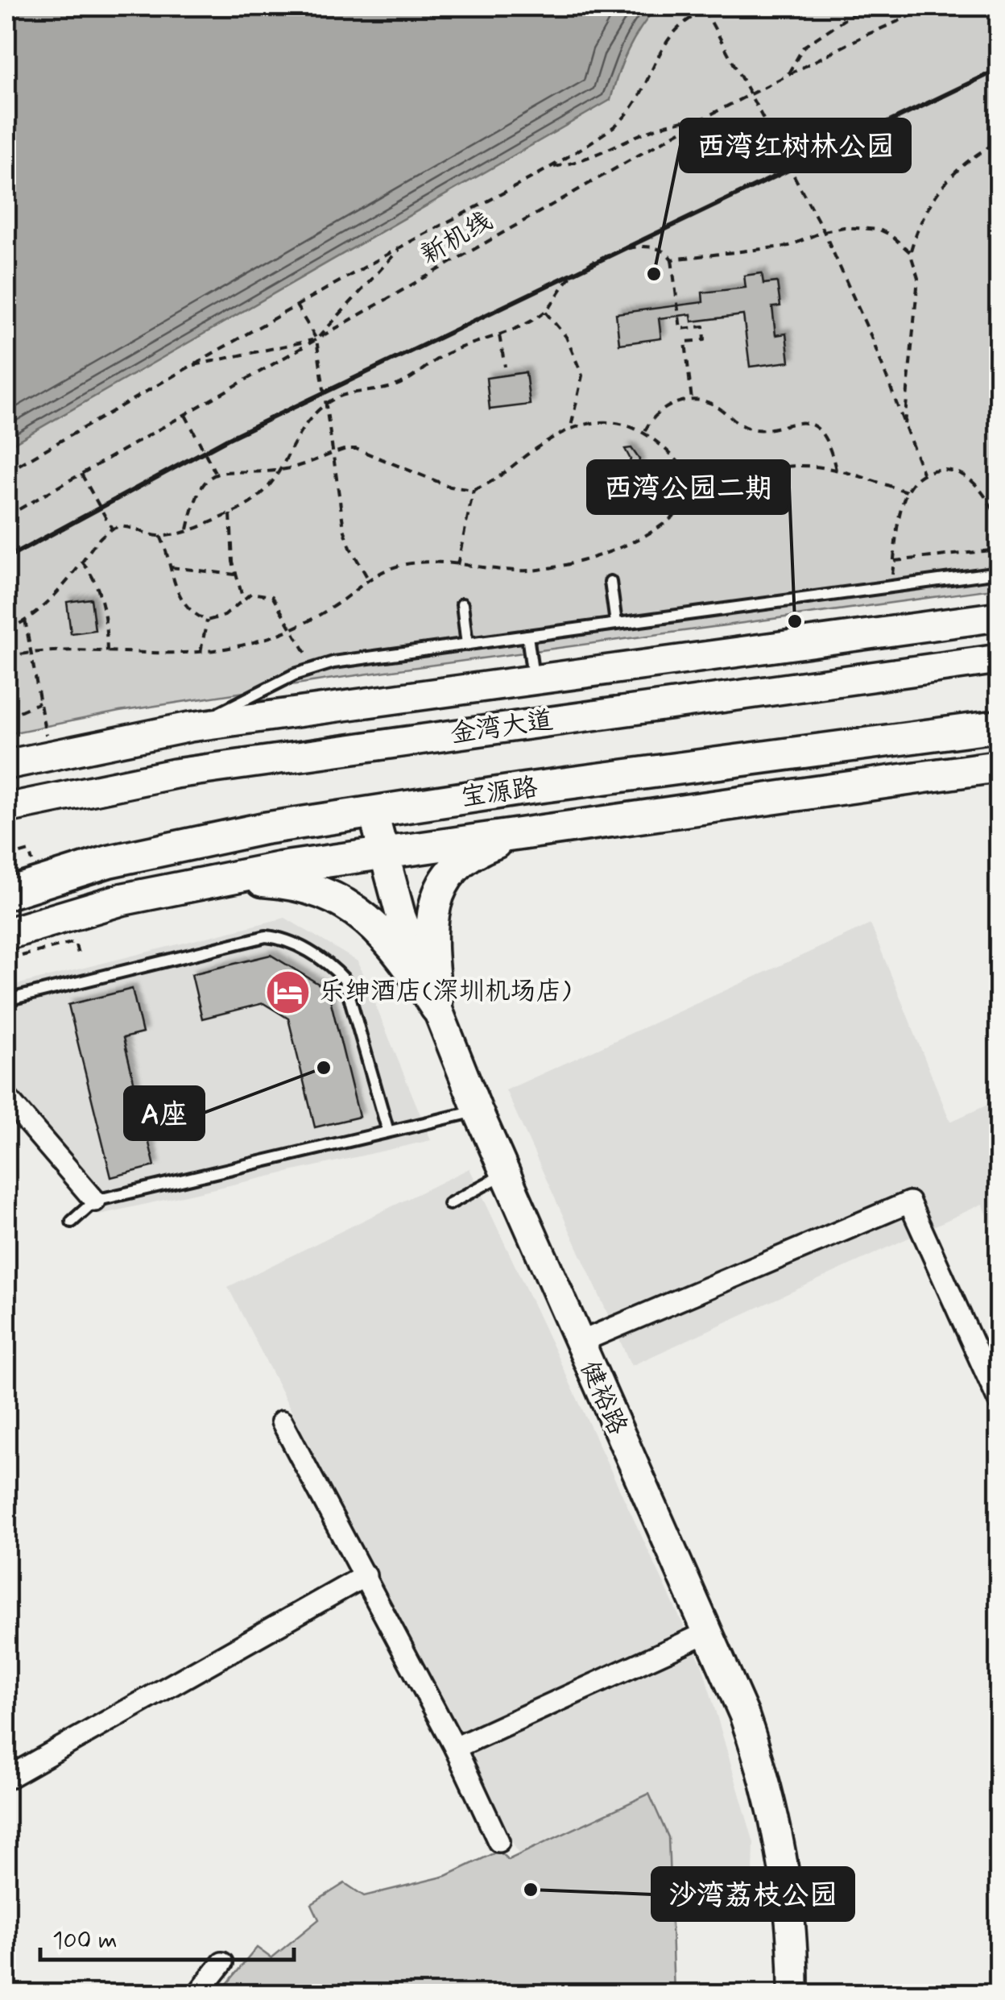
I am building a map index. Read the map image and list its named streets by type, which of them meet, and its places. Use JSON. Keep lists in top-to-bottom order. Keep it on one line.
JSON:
{"streets":{"main road":["金湾大道","宝源路","健裕路"],"path":["新机线"]},"crossings":[["宝源路","健裕路"]],"places":{"other":["西湾红树林公园","西湾公园二期","A座","沙湾荔枝公园"],"hotel":["乐绅酒店(深圳机场店)"]},"scale_bar":"100 m"}
